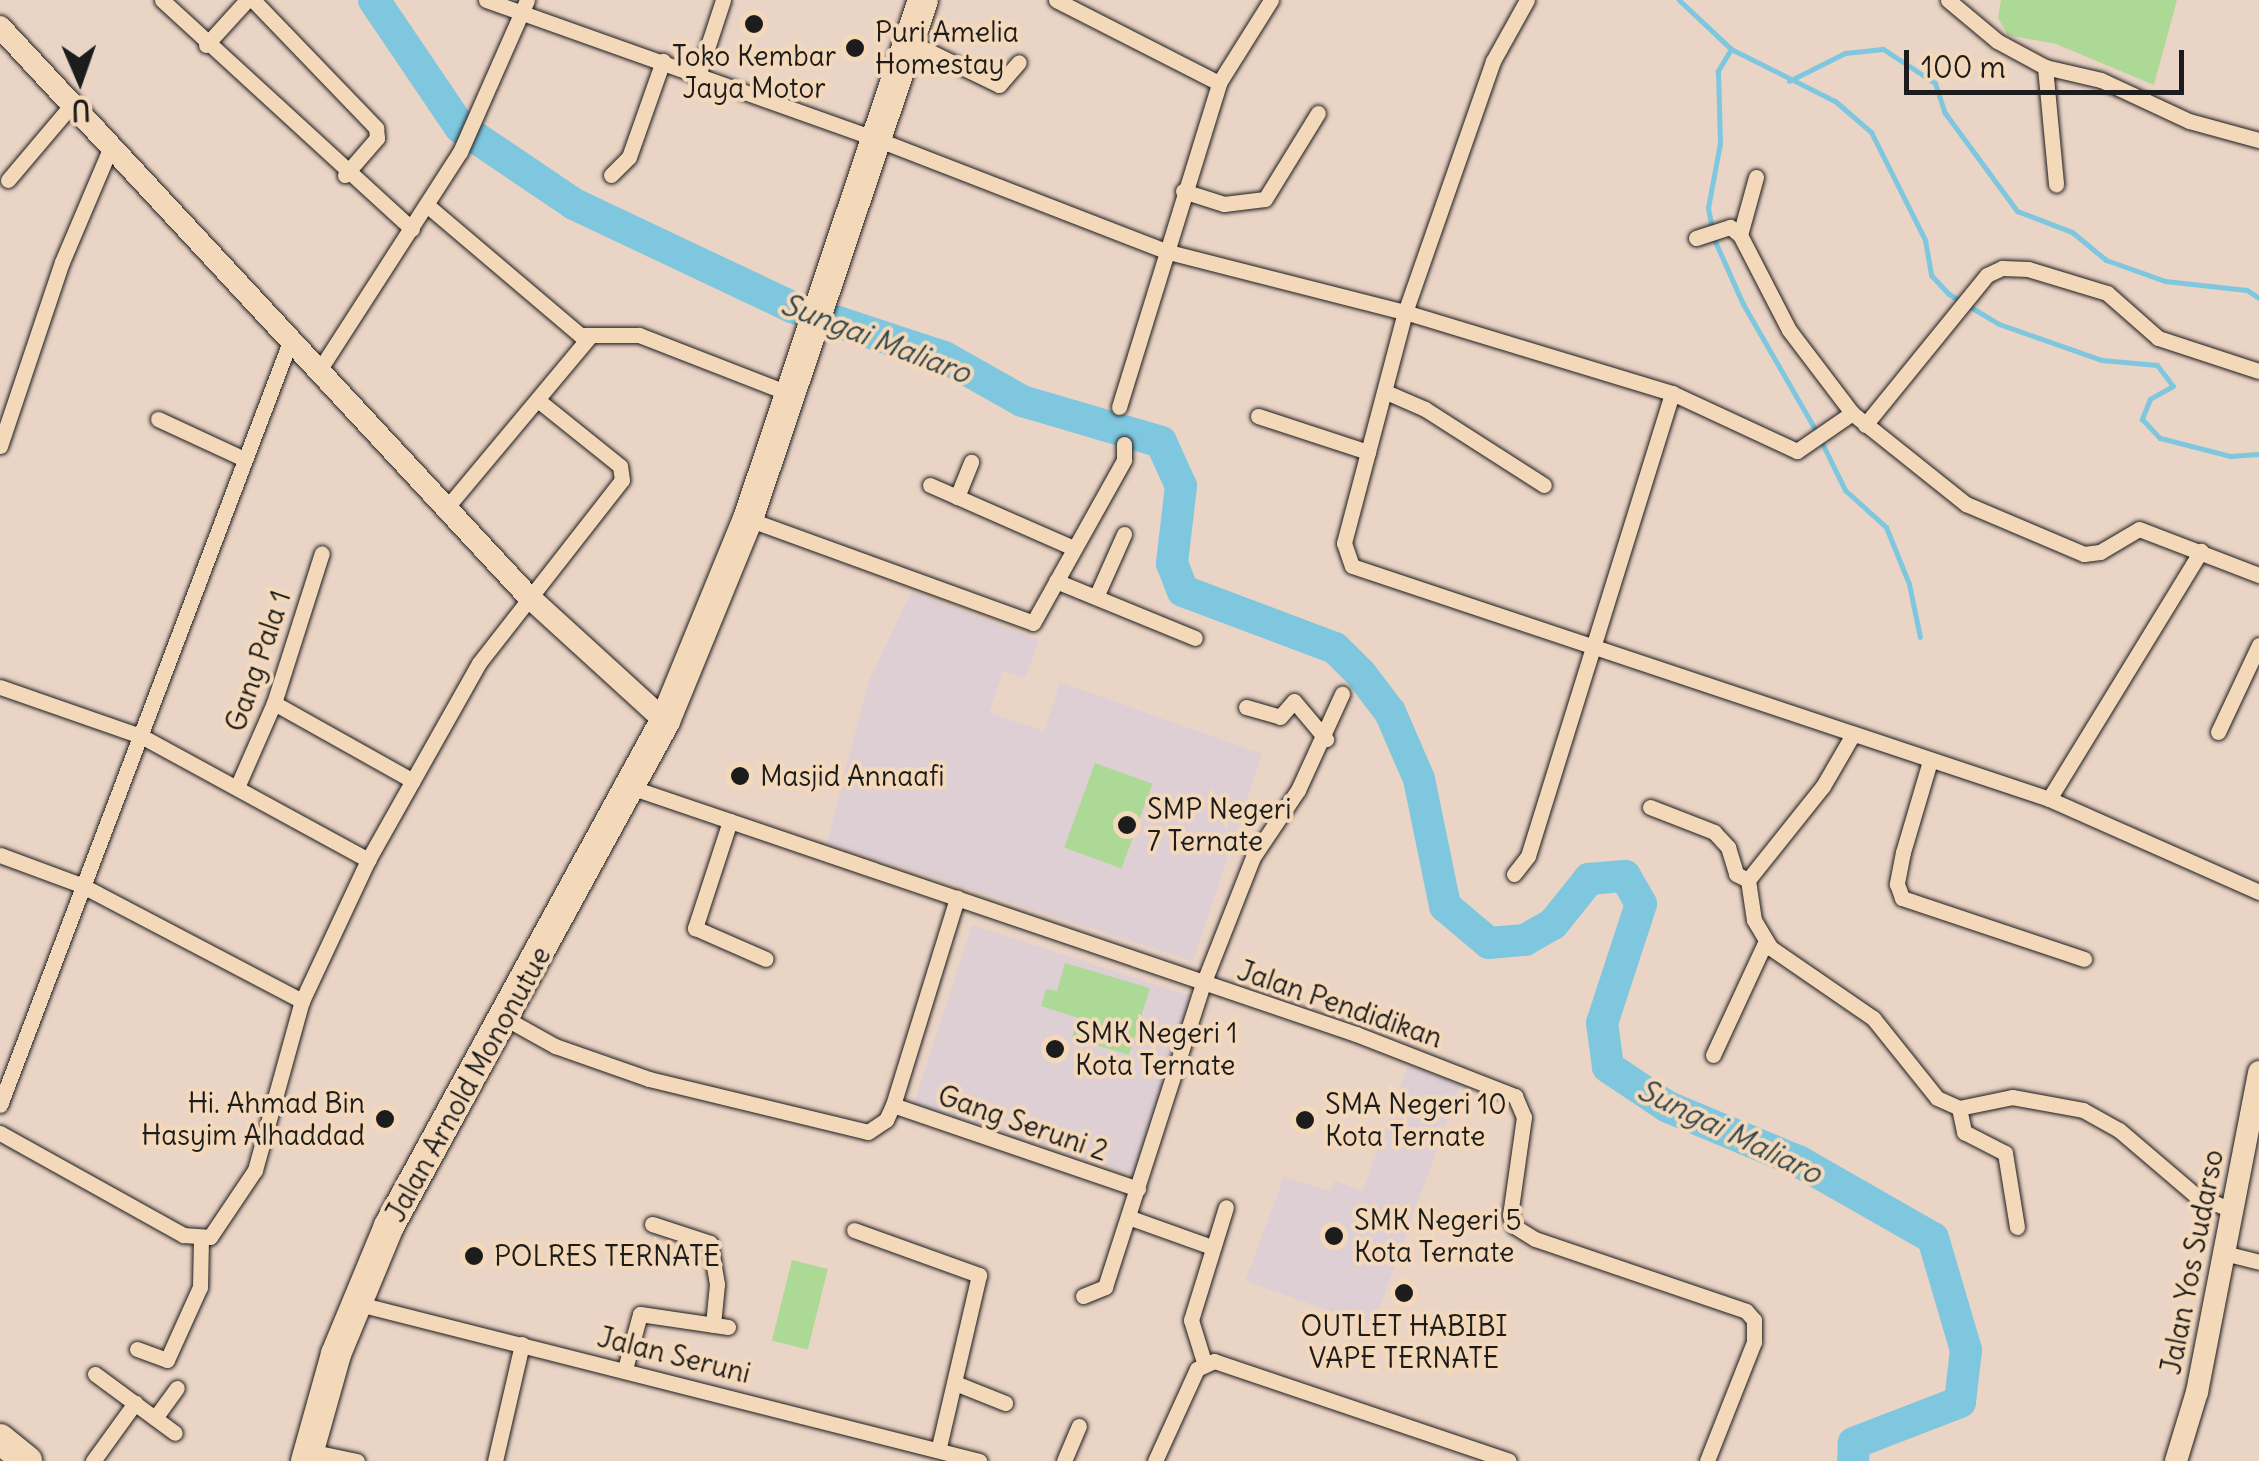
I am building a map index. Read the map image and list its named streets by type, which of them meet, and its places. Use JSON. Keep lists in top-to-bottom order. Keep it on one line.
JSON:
{"streets":{"highway":["Jalan Arnold Mononutue"],"street":["Gang Pala 1","Jalan Pendidikan","Gang Seruni 2","Jalan Yos Sudarso","Jalan Seruni"]},"crossings":[["Jalan Pendidikan","Jalan Arnold Mononutue"],["Jalan Arnold Mononutue","Jalan Seruni"]],"water":["Sungai Maliaro"],"places":["Toko Kembar Jaya Motor","Puri Amelia Homestay","Masjid Annaafi","SMP Negeri 7 Ternate","SMK Negeri 1 Kota Ternate","Hi. Ahmad Bin Hasyim Alhaddad","SMA Negeri 10 Kota Ternate","SMK Negeri 5 Kota Ternate","POLRES TERNATE","OUTLET HABIBI VAPE TERNATE"],"scale_bar":"100 m","north":"bottom"}
